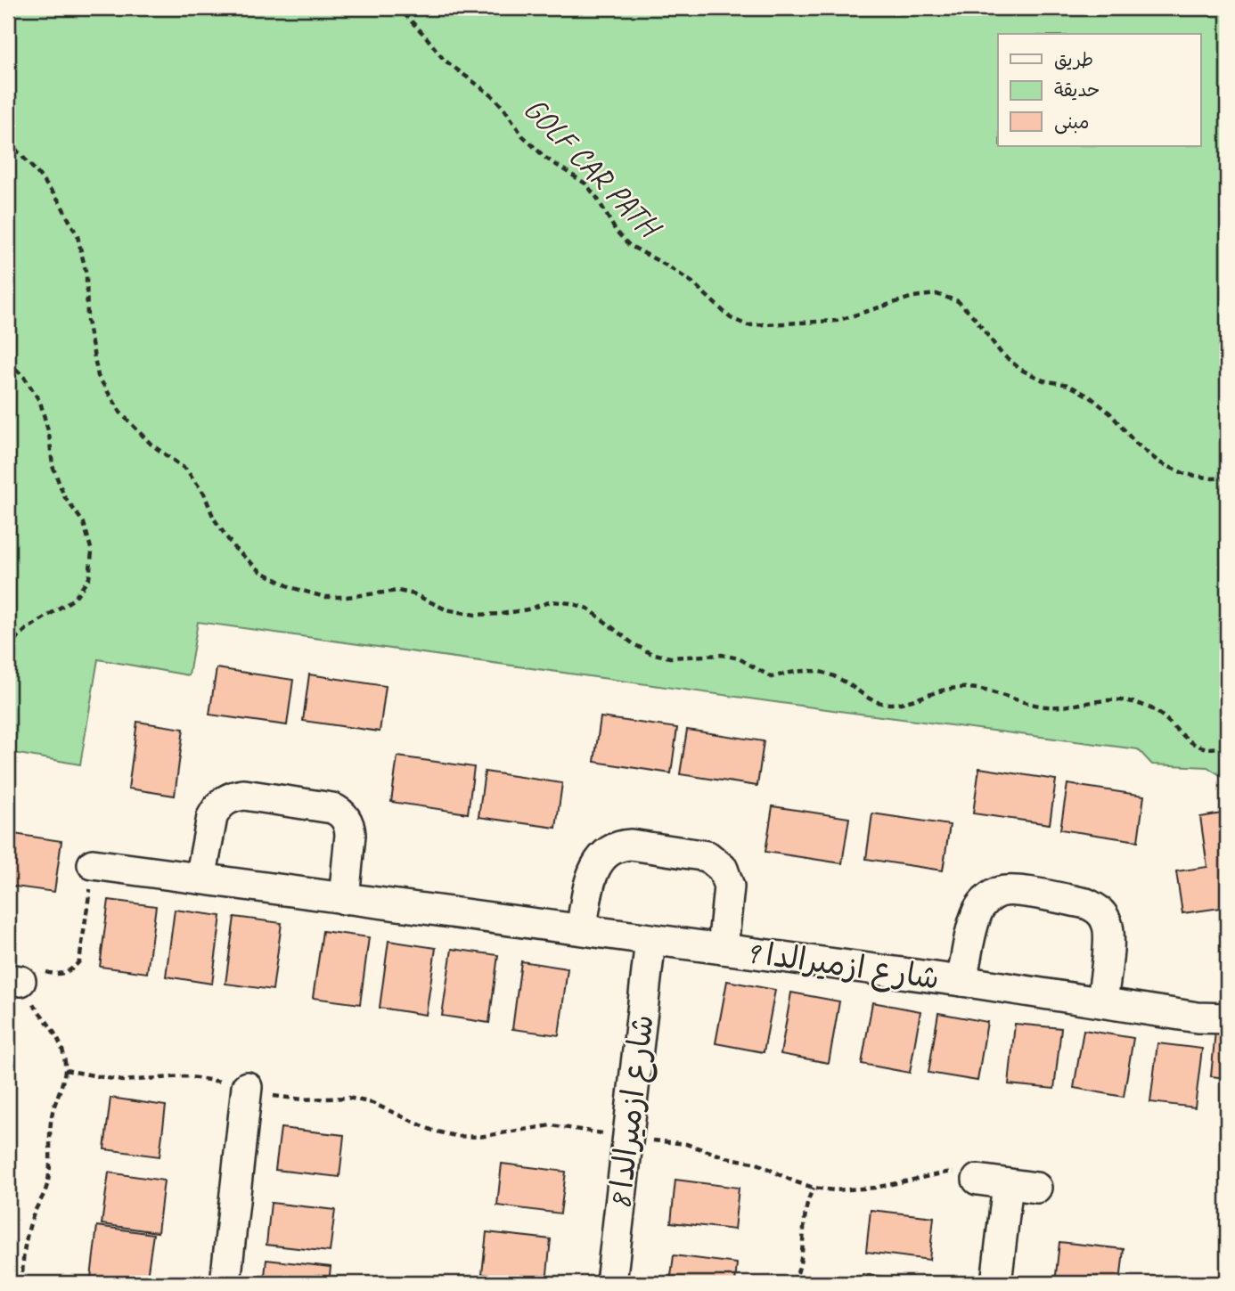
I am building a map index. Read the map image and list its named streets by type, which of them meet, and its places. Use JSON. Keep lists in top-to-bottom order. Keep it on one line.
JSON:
{"streets":{"street":["شارع ازميرالدا 9","شارع ازميرالدا 8"],"path":["GOLF CAR PATH"]},"crossings":[["شارع ازميرالدا 9","شارع ازميرالدا 8"]],"legend":["طريق","حديقة","مبنى"]}
